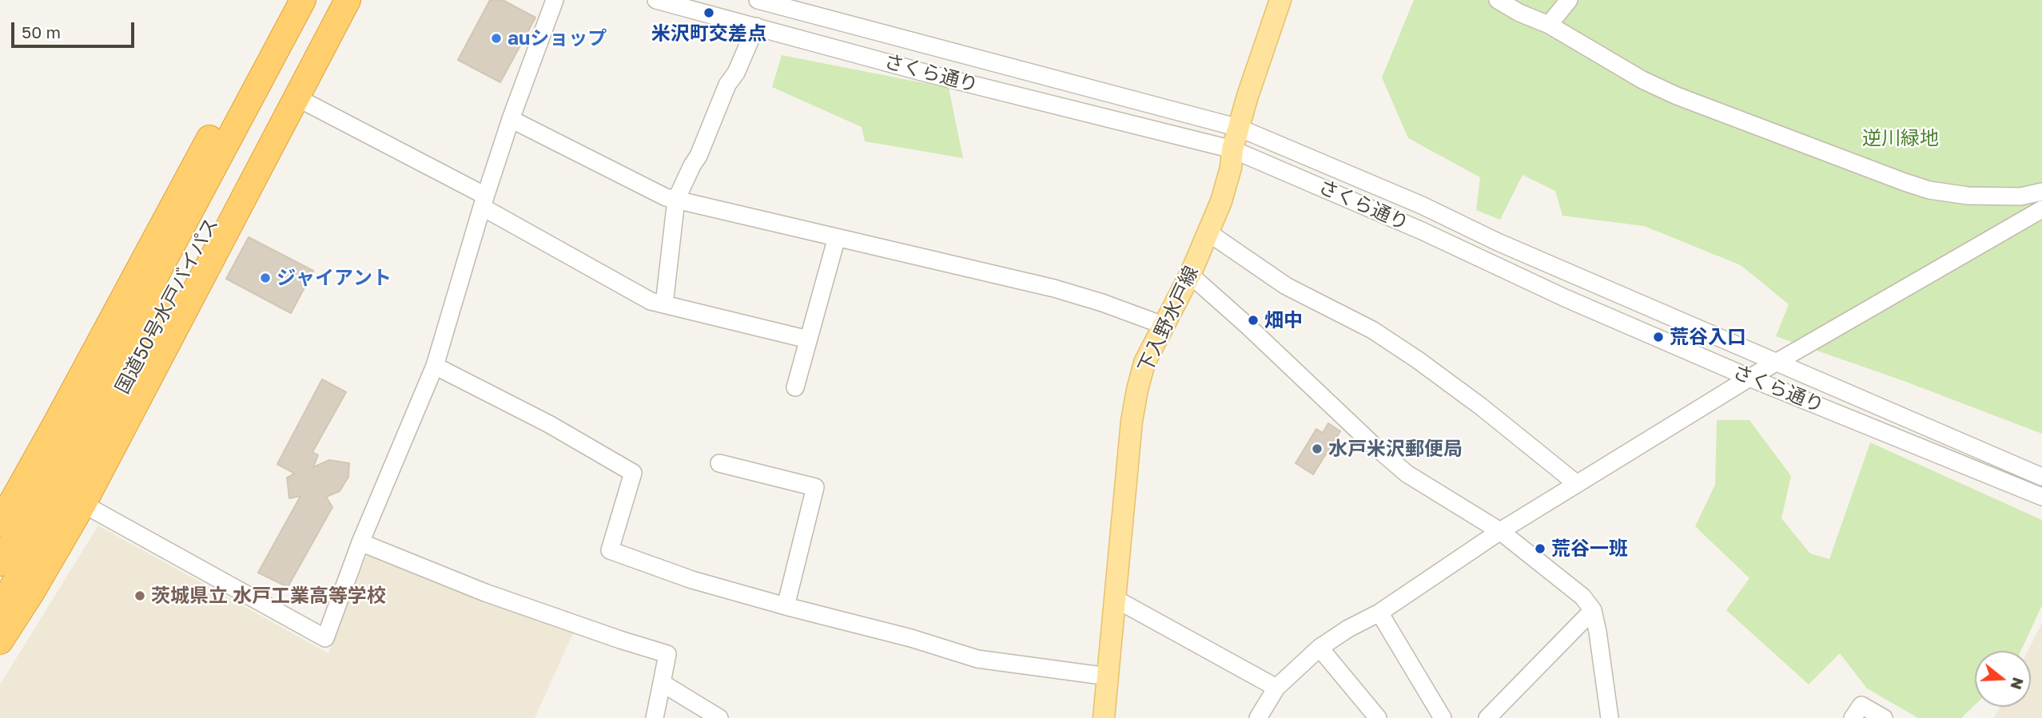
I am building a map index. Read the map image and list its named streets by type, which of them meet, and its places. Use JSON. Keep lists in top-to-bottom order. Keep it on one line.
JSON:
{"streets":{"highway":["国道50号水戸バイパス"],"main road":["下入野水戸線"],"street":["さくら通り"]},"crossings":[["さくら通り","下入野水戸線"]],"parks":["逆川緑地"],"places":["米沢町交差点","auショップ","ジャイアント","畑中","荒谷入口","水戸米沢郵便局","荒谷一班","茨城県立 水戸工業高等学校"],"scale_bar":"50 m","north":"right"}
